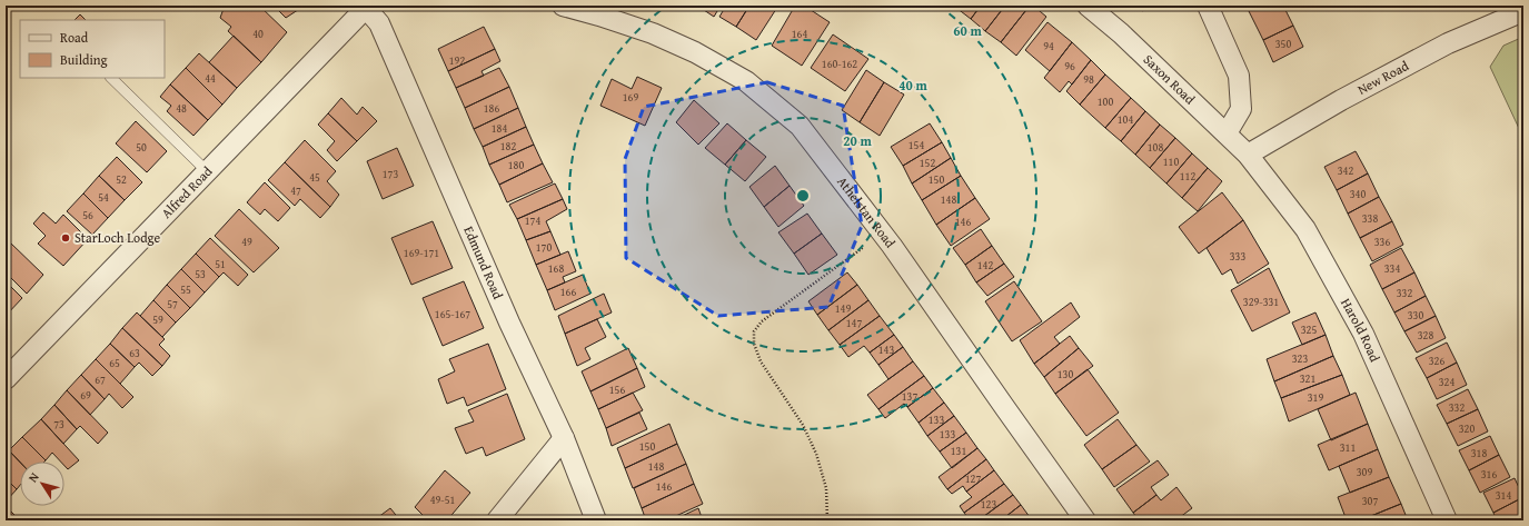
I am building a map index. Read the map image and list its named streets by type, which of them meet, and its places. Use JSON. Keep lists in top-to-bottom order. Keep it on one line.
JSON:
{"streets":{"street":["New Road","Saxon Road","Alfred Road","Athelstan Road","Edmund Road","Harold Road"]},"crossings":[["New Road","Saxon Road"],["New Road","Harold Road"],["Saxon Road","Harold Road"],["Alfred Road","Edmund Road"]],"places":["StarLoch Lodge"],"house_numbers":["40","164","350","94","192","160-162","96","44","98","169","100","48","186","104","184","154","182","50","108","110","152","180","342","173","112","45","52","150","47","340","54","148","56","338","174","146","49","336","170","169-171","333","51","142","168","334","53","55","166","332","329-331","57","149","165-167","330","59","147","325","328","143","63","323","326","65","130","321","67","324","156","69","137","319","332","133","73","320","133","150","311","131","318","148","309","316","127","146","314","49-51","307","123"],"legend":["Road","Building"],"north":"top left","rings":["60 m","40 m","20 m"]}
